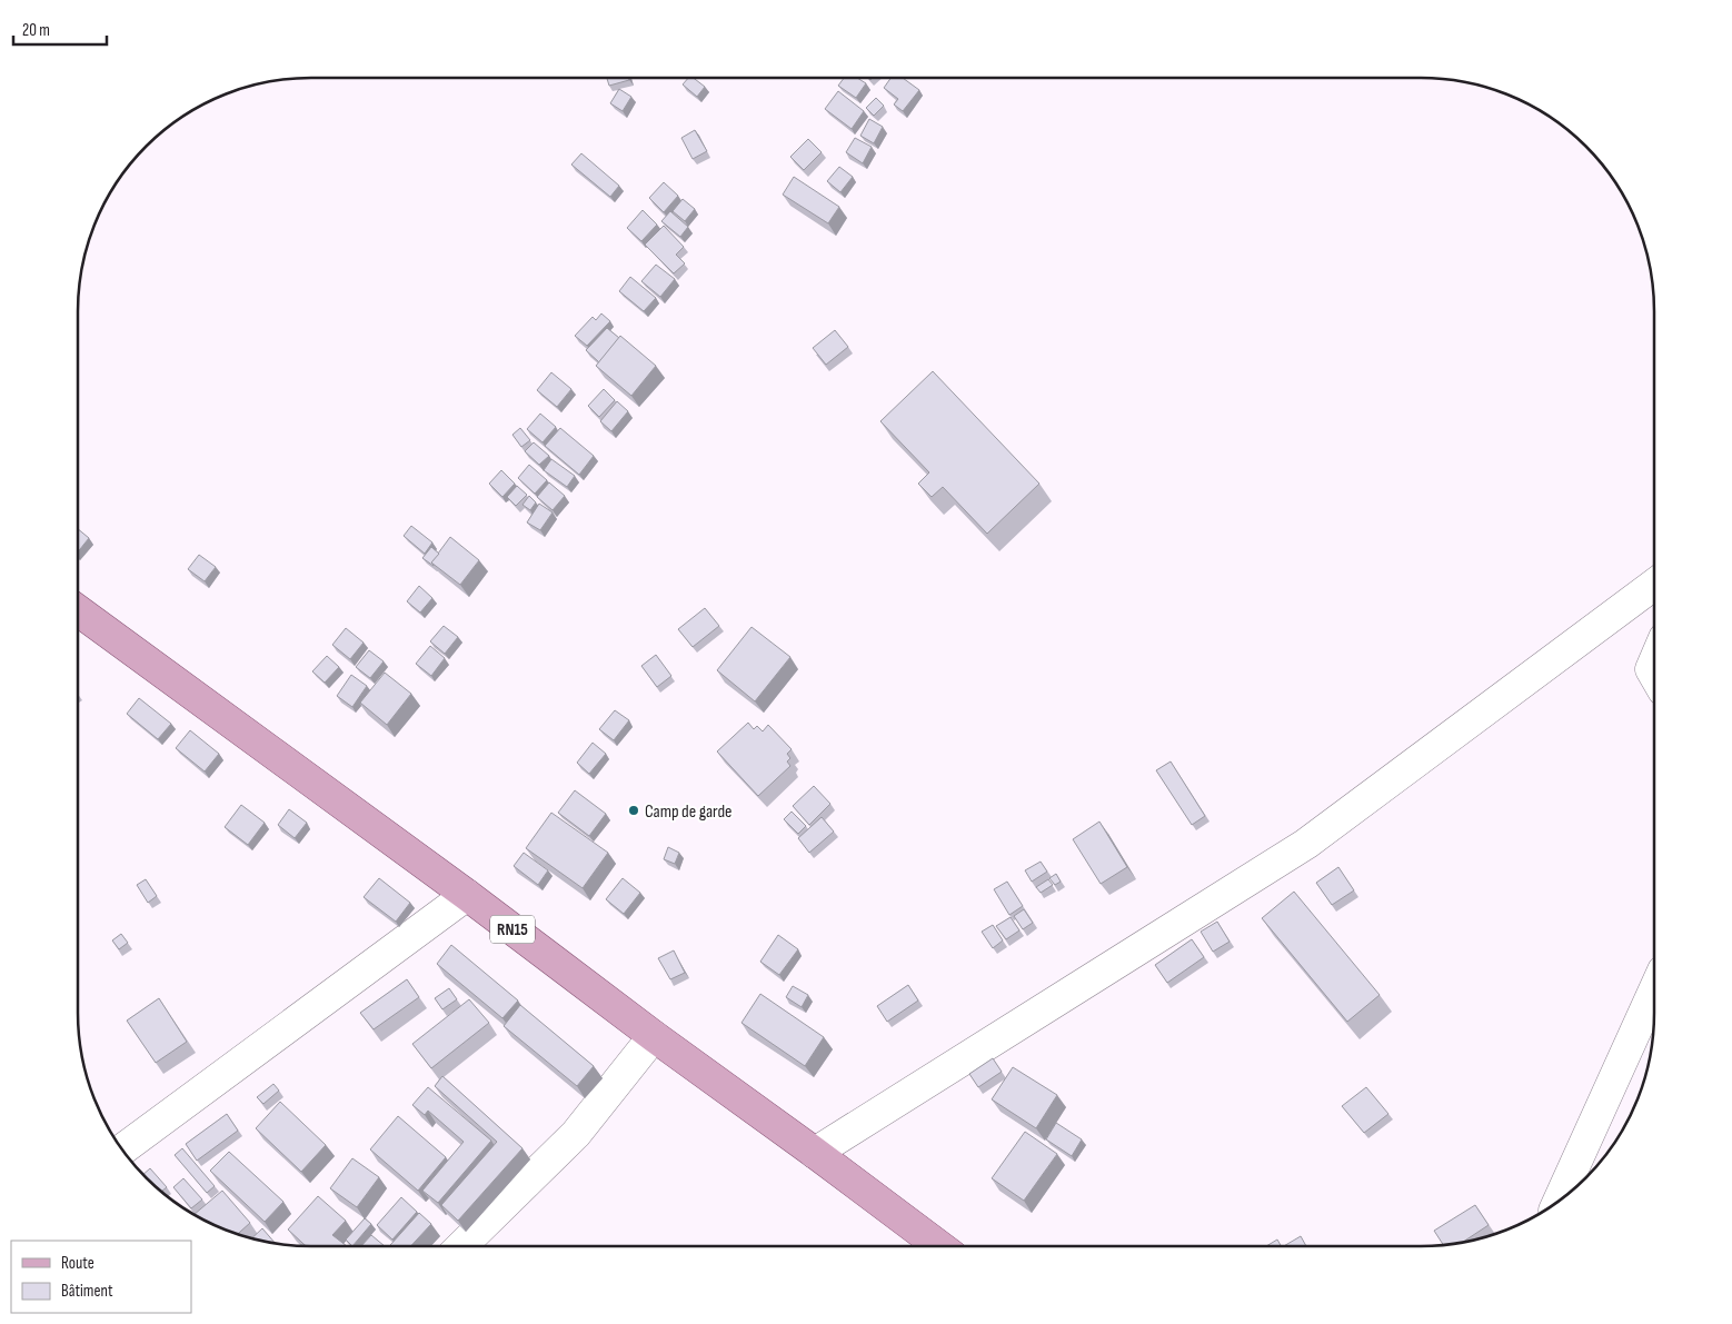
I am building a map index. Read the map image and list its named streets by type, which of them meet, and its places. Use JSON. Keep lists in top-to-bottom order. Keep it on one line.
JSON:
{"streets":{"main road":["RN15"]},"places":["Camp de garde"],"legend":["Route","Bâtiment"],"scale_bar":"20 m"}
